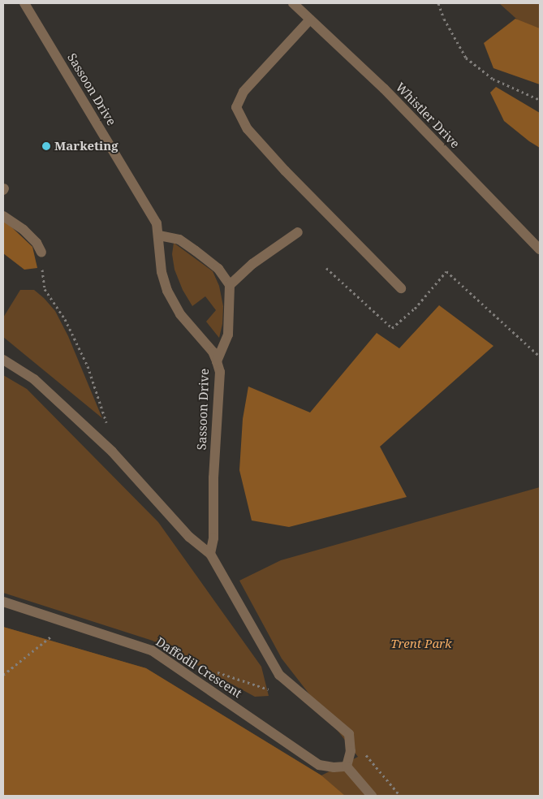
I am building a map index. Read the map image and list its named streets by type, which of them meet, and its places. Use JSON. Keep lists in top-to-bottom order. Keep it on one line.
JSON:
{"streets":{"street":["Sassoon Drive","Whistler Drive","Daffodil Crescent"]},"parks":["Trent Park"],"places":["Marketing"]}
